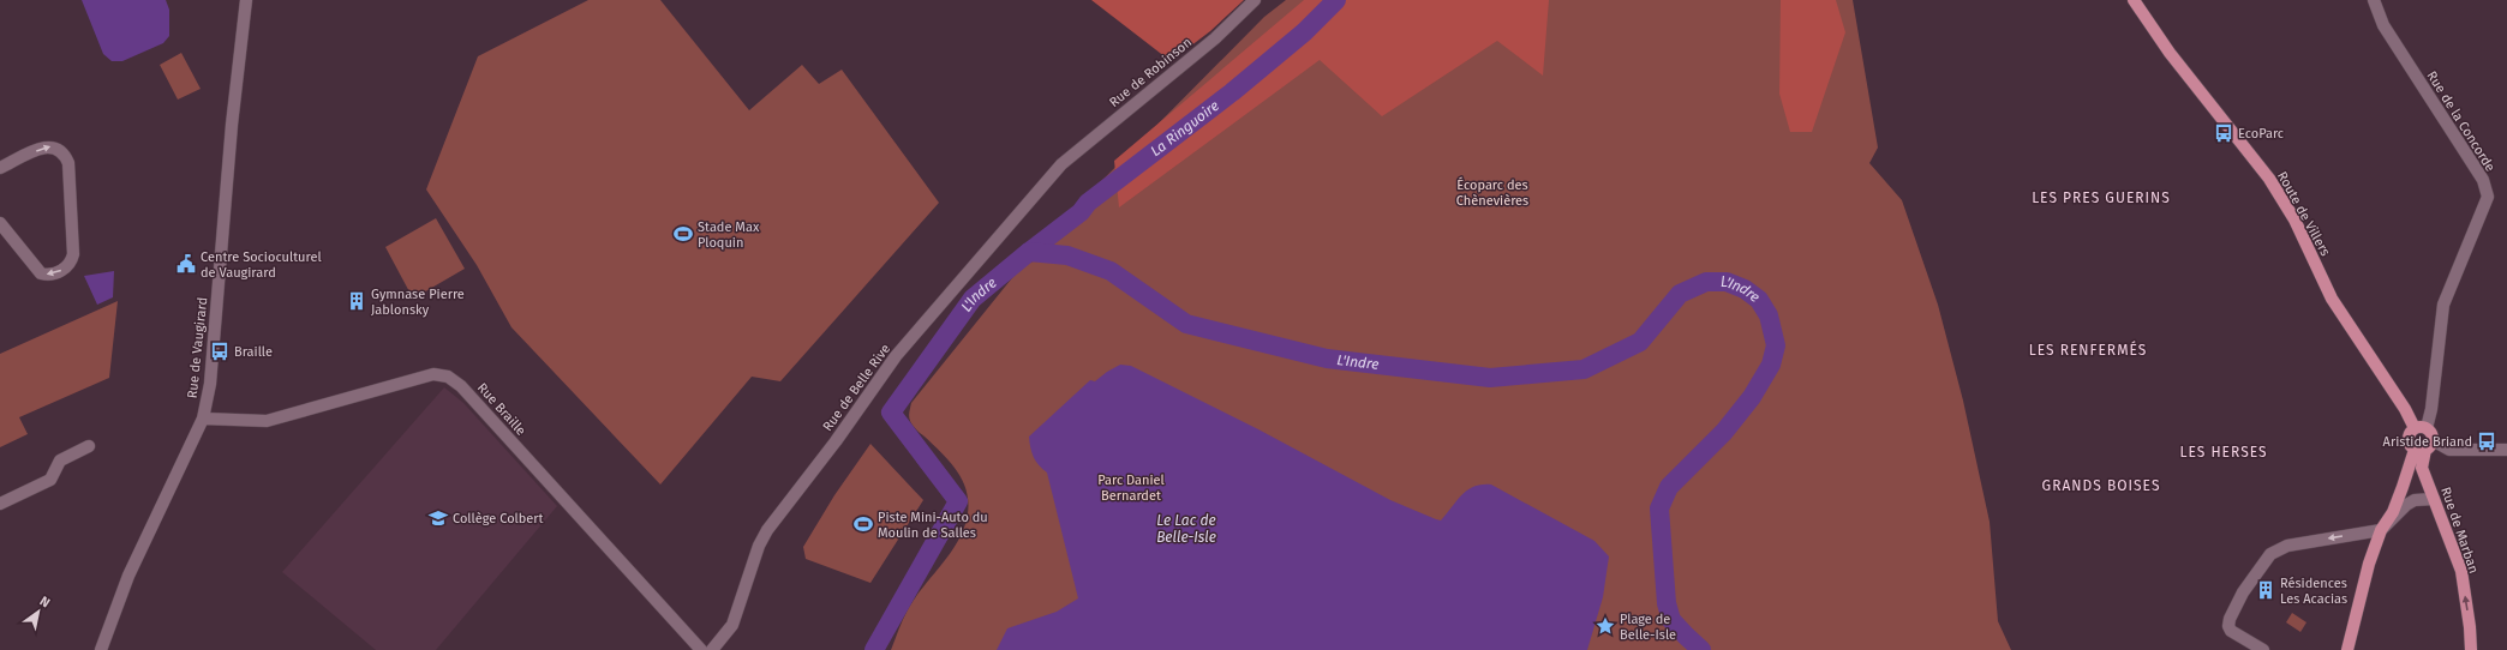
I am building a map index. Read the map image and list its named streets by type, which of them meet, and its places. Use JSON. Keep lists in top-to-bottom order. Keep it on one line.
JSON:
{"streets":{"main road":["Route de Villers","Rue de Marban"],"street":["Rue de Robinson","Rue de la Concorde","Rue de Vaugirard","Rue de Belle Rive","Rue Braille"]},"crossings":[["Rue de Robinson","Rue de Belle Rive"],["Rue de la Concorde","Route de Villers"],["Rue de la Concorde","Rue de Marban"],["Route de Villers","Rue de Marban"],["Rue de Vaugirard","Rue Braille"]],"one_way":["Rue de Marban"],"districts":["LES PRES GUERINS","LES RENFERMÉS","LES HERSES","GRANDS BOISES"],"water":["La Ringuoire","L'Indre","Le Lac de Belle-Isle"],"parks":["Écoparc des Chènevières","Parc Daniel Bernardet"],"places":{"bus stop":["EcoParc","Braille","Aristide Briand"],"sports":["Stade Max Ploquin","Piste Mini-Auto du Moulin de Salles"],"public building":["Centre Socioculturel de Vaugirard"],"building":["Gymnase Pierre Jablonsky","Résidences Les Acacias"],"school or university":["Collège Colbert"],"place":["Plage de Belle-Isle"]},"north":"top right"}
